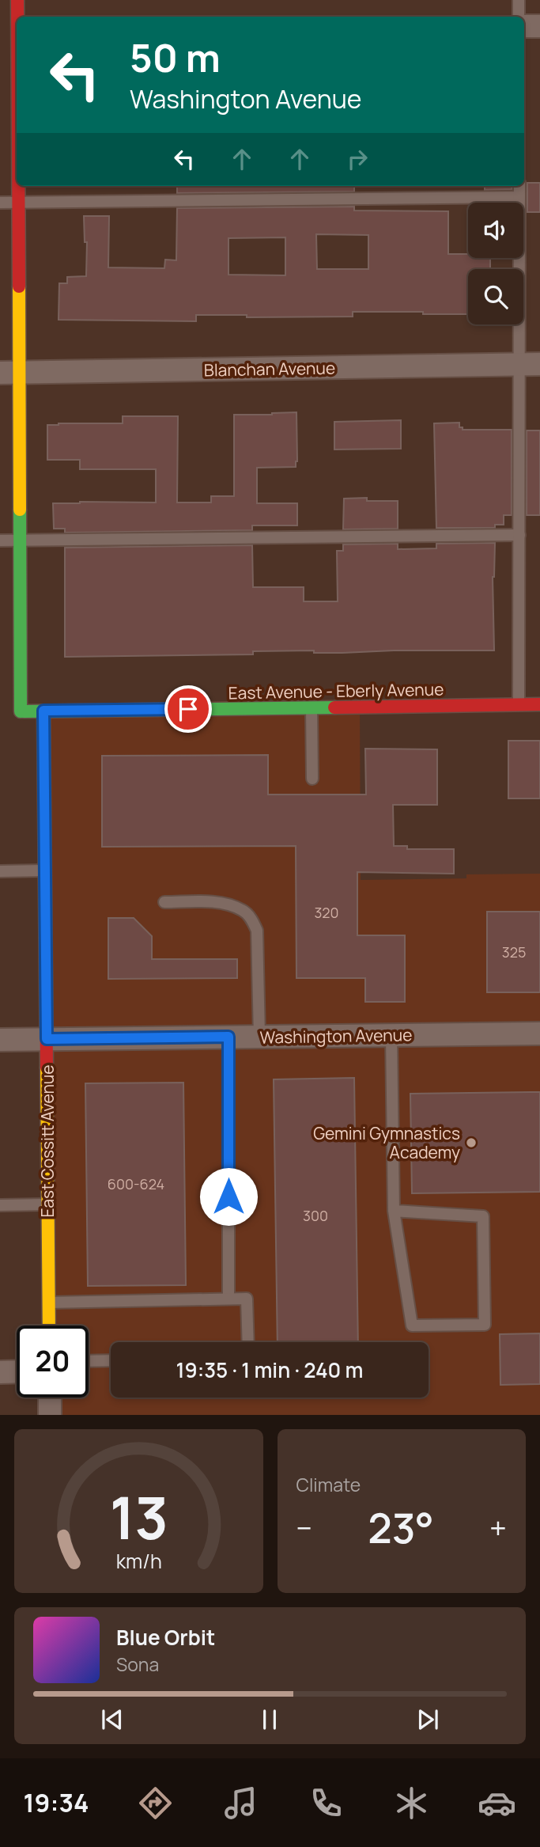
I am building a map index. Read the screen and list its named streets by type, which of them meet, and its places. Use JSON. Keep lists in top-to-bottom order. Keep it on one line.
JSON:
{"streets":{"street":["Blanchan Avenue","East Avenue - Eberly Avenue","Washington Avenue","East Cossitt Avenue"]},"crossings":[["East Avenue - Eberly Avenue","East Cossitt Avenue"],["Washington Avenue","East Cossitt Avenue"]],"places":["Gemini Gymnastics Academy"],"house_numbers":["320","325","600-624","300"],"page":{"turn":["50 m","Washington Avenue"],"limit":"20","trip":"19:35 · 1 min · 240 m","tile":"Climate","heat":["−","23°","+"],"song":["Blue Orbit","Sona"],"tabs":"19:34","gauge":["13","km/h"]}}
